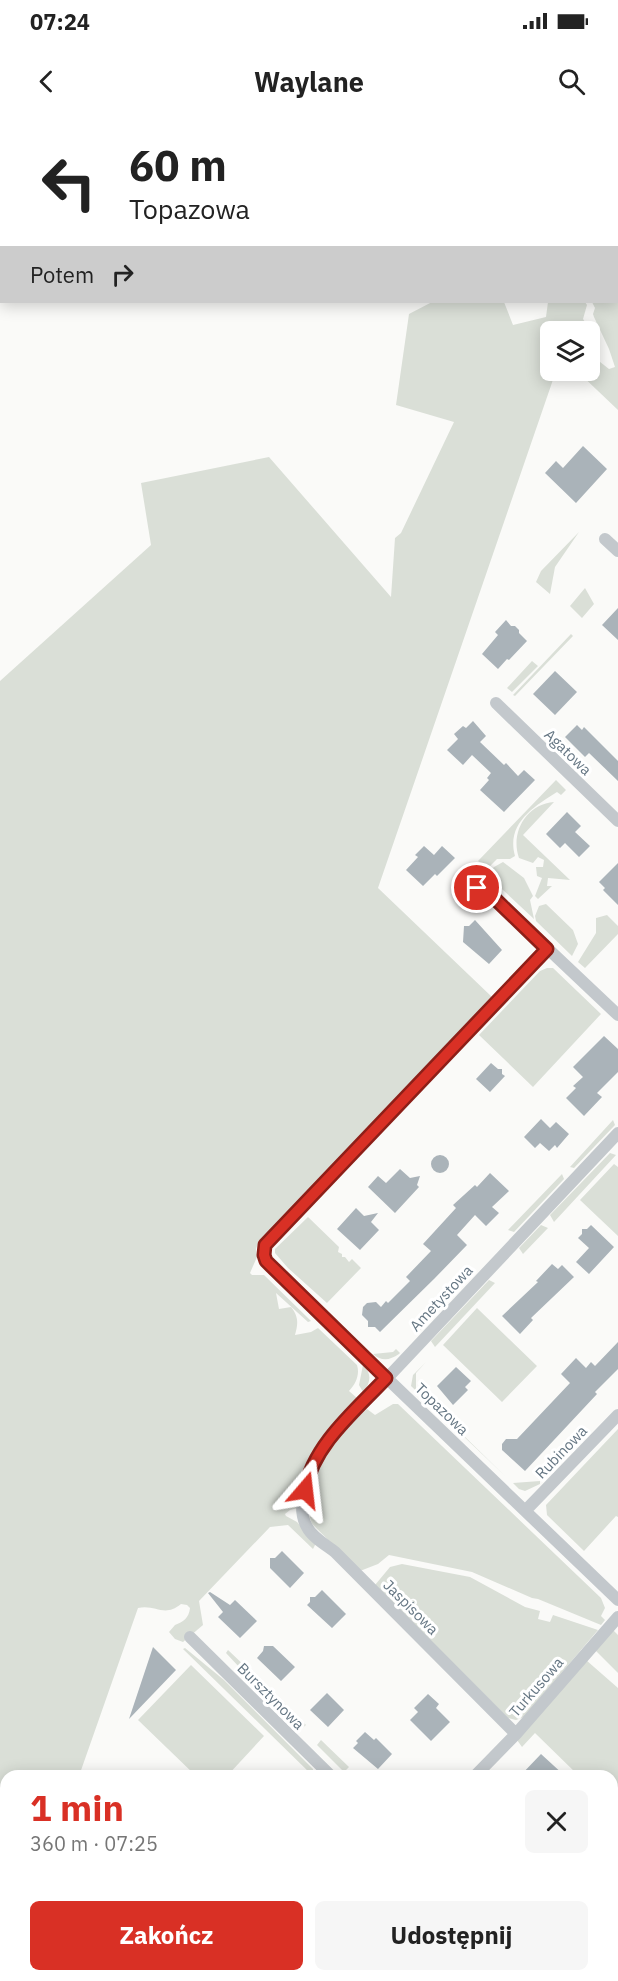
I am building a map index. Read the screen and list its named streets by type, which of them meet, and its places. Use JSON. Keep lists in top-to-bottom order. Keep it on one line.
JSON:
{"streets":{"street":["Agatowa","Ametystowa","Topazowa","Rubinowa","Jaspisowa","Turkusowa","Bursztynowa"]},"crossings":[["Ametystowa","Topazowa"],["Ametystowa","Jaspisowa"],["Topazowa","Rubinowa"],["Jaspisowa","Turkusowa"]],"page":{"status":"07:24","header":"Waylane","turn":["60 m","Topazowa"],"then":"Potem","heading":["1 min","360 m · 07:25"],"buttons":["Zakończ","Udostępnij"]}}
